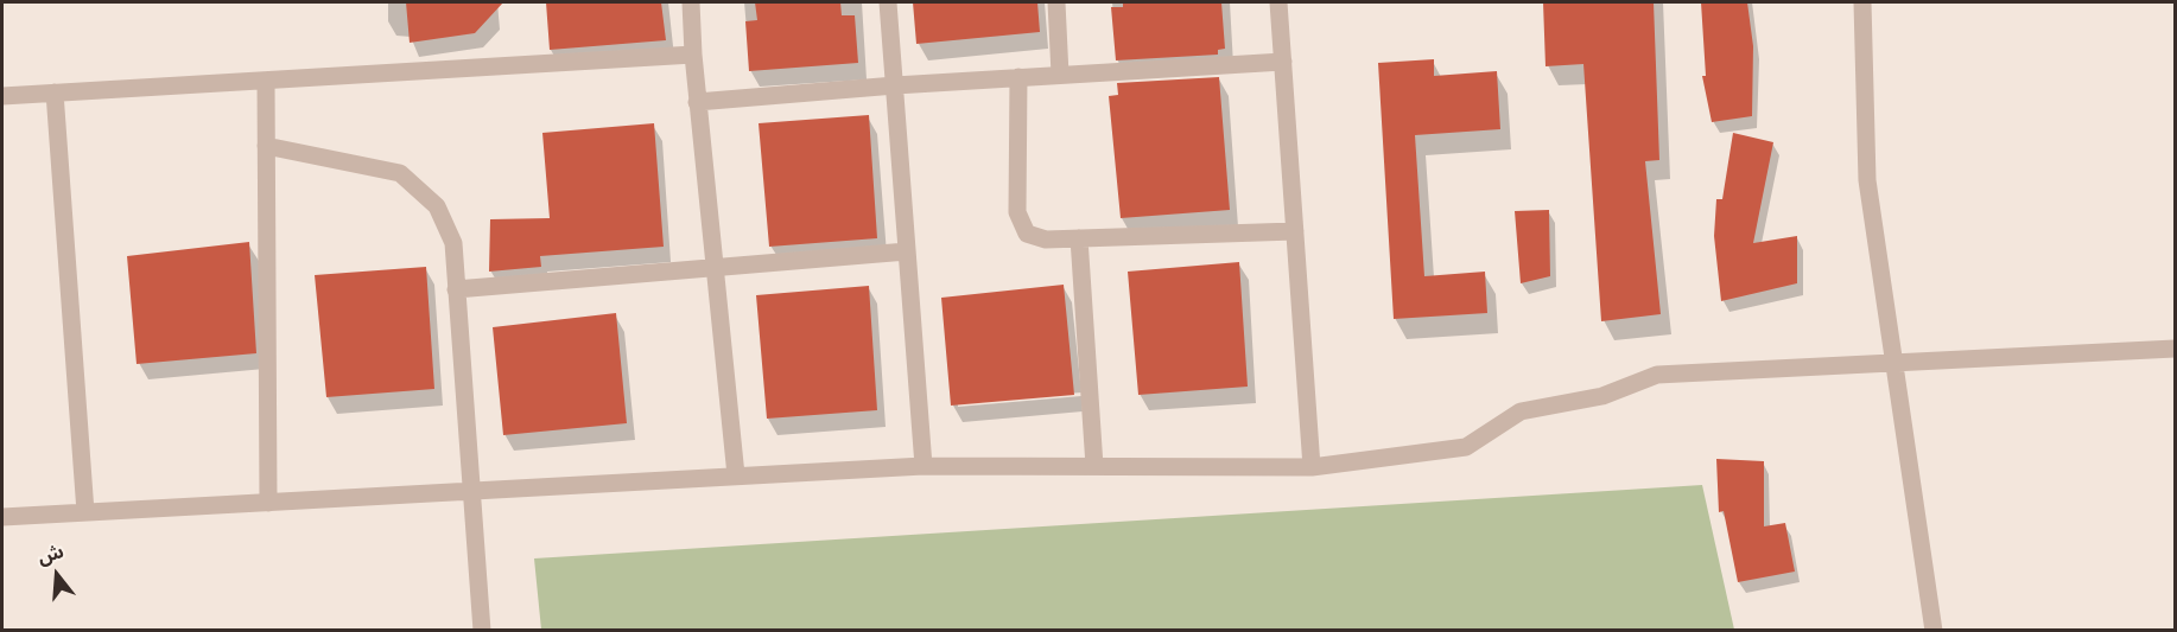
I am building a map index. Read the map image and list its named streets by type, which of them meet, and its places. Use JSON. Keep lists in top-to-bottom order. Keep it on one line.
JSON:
{"north":"top"}
